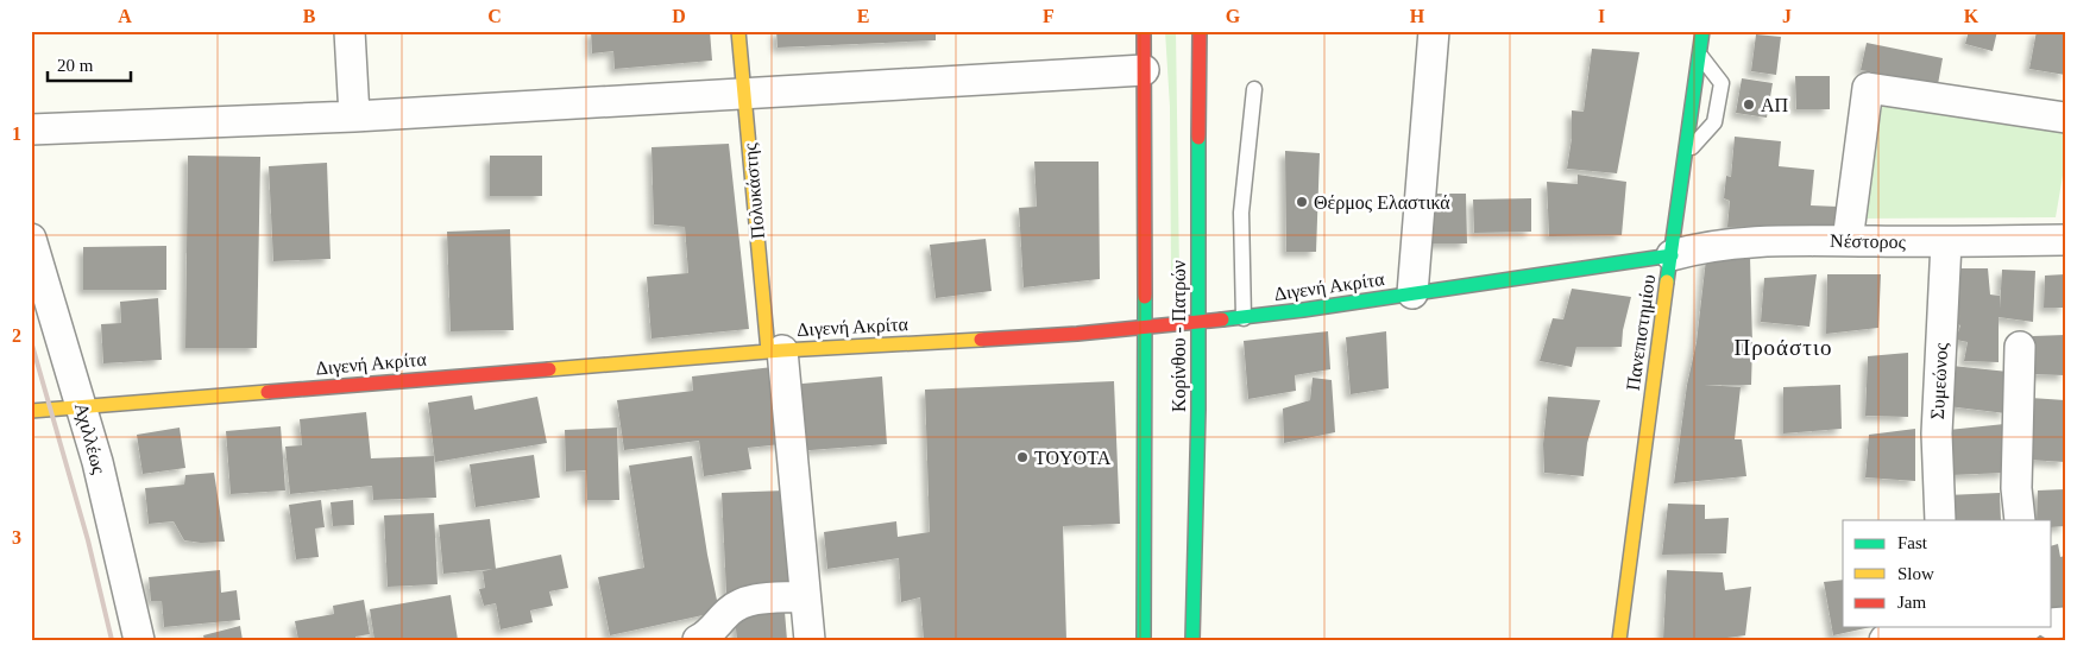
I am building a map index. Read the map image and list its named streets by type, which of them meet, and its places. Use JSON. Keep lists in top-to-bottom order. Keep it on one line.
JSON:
{"streets":{"main road":["Πολυκάστης","Διγενή Ακρίτα","Πανεπιστημίου","Κορίνθου - Πατρών"],"street":["Νέστορος","Συμεώνος","Αχιλλέως"]},"crossings":[["Πολυκάστης","Διγενή Ακρίτα"],["Νέστορος","Διγενή Ακρίτα"],["Νέστορος","Πανεπιστημίου"],["Νέστορος","Συμεώνος"],["Διγενή Ακρίτα","Πανεπιστημίου"],["Διγενή Ακρίτα","Κορίνθου - Πατρών"],["Διγενή Ακρίτα","Αχιλλέως"]],"districts":["Προάστιο"],"places":["ΑΠ","Θέρμος Ελαστικά","TOYOTA"],"legend":["Fast","Slow","Jam"],"scale_bar":"20 m","grid":{"columns":["A","B","C","D","E","F","G","H","I","J","K"],"rows":["1","2","3"]}}
